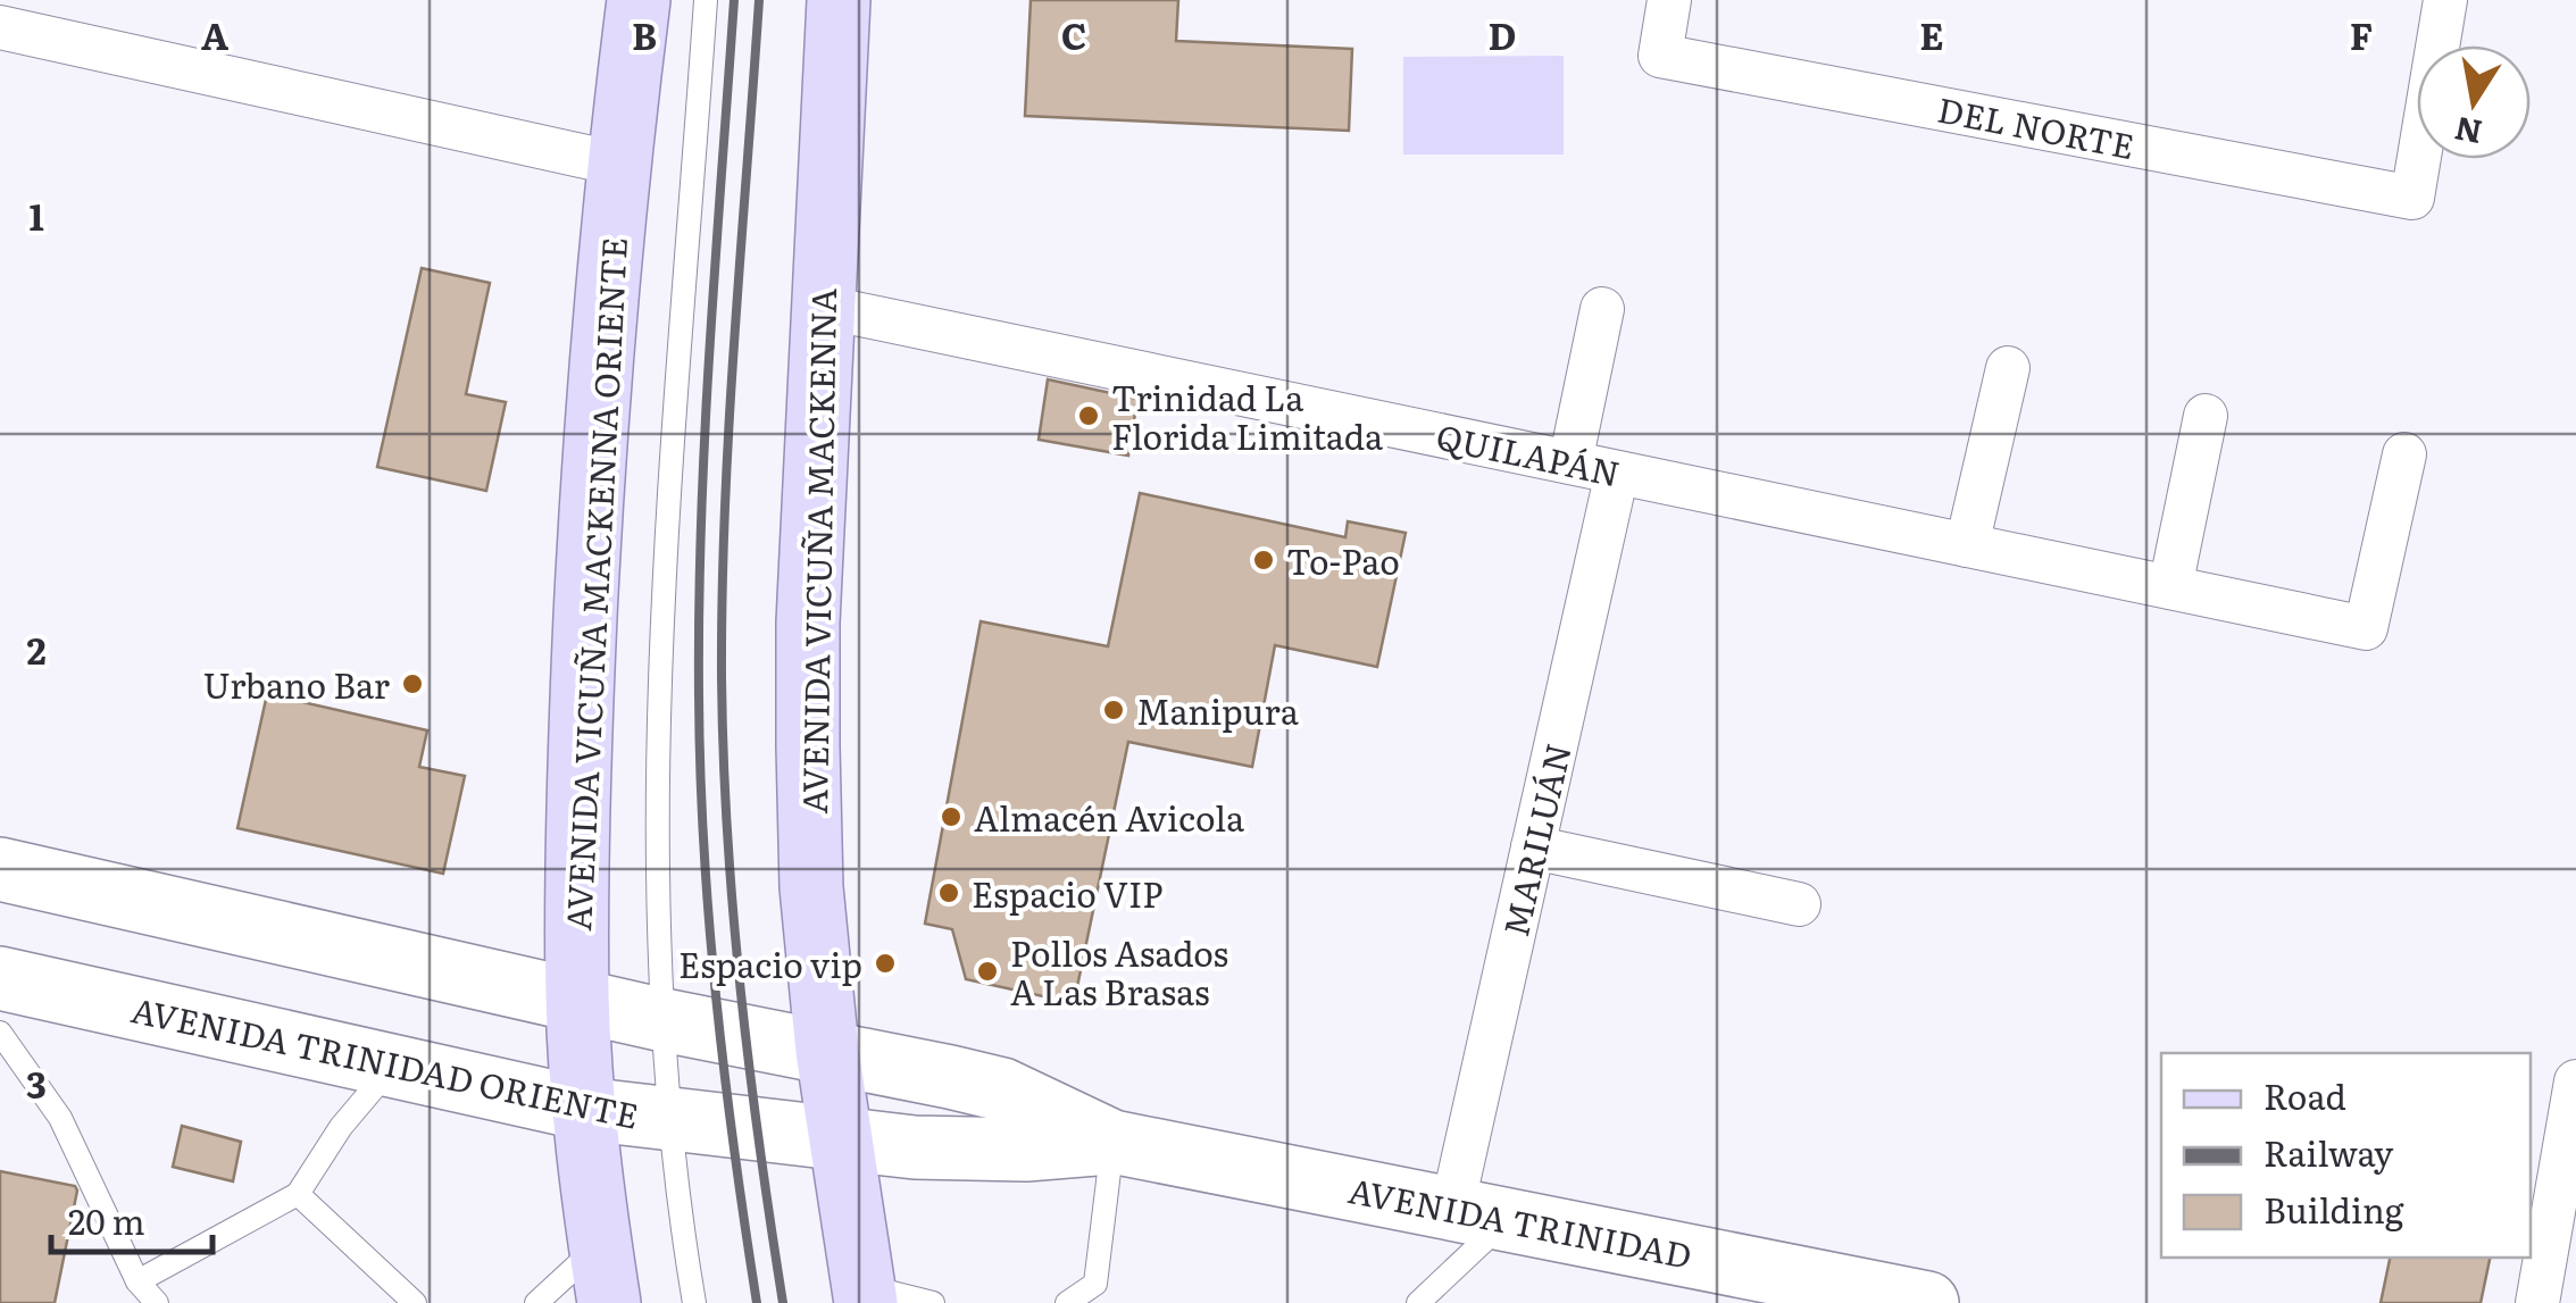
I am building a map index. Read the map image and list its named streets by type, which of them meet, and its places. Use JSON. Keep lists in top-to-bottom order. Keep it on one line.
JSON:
{"streets":{"main road":["AVENIDA VICUÑA MACKENNA","AVENIDA VICUÑA MACKENNA ORIENTE","AVENIDA TRINIDAD ORIENTE","AVENIDA TRINIDAD"],"street":["DEL NORTE","QUILAPÁN","MARILUÁN"]},"crossings":[["QUILAPÁN","AVENIDA VICUÑA MACKENNA"],["QUILAPÁN","MARILUÁN"],["AVENIDA VICUÑA MACKENNA","AVENIDA TRINIDAD ORIENTE"],["AVENIDA VICUÑA MACKENNA","AVENIDA TRINIDAD"],["AVENIDA VICUÑA MACKENNA ORIENTE","AVENIDA TRINIDAD ORIENTE"],["MARILUÁN","AVENIDA TRINIDAD"],["AVENIDA TRINIDAD ORIENTE","AVENIDA TRINIDAD"]],"places":["Trinidad La Florida Limitada","To-Pao","Urbano Bar","Manipura","Almacén Avicola","Espacio VIP","Espacio vip","Pollos Asados A Las Brasas"],"legend":["Road","Railway","Building"],"scale_bar":"20 m","north":"bottom","grid":{"columns":["A","B","C","D","E","F"],"rows":["1","2","3"]}}
